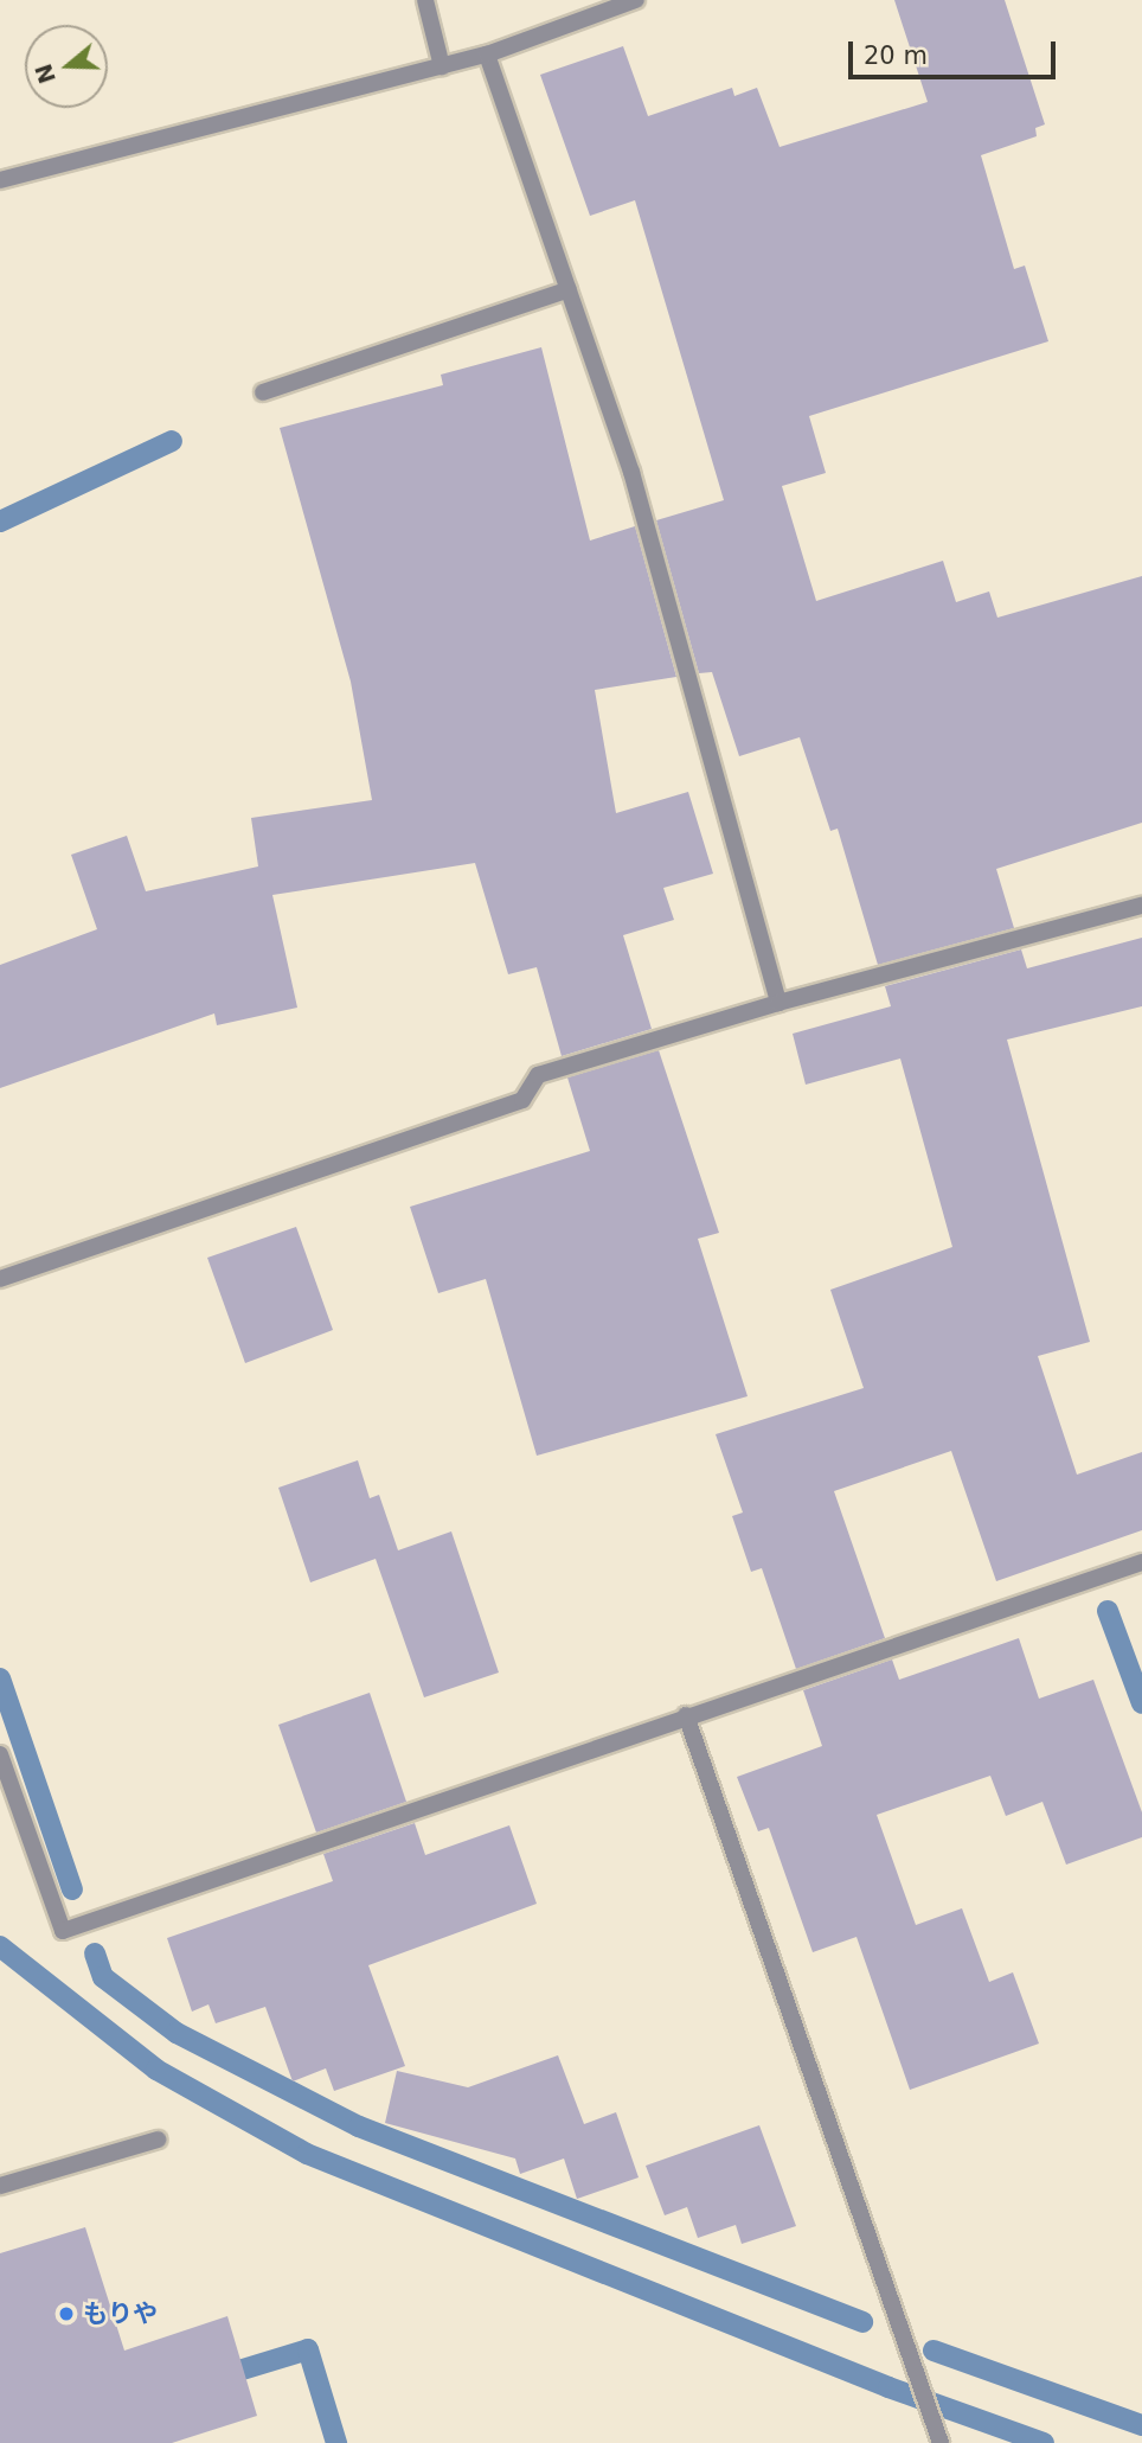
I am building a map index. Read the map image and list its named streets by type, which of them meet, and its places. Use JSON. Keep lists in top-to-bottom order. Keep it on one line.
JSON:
{"places":["もりや"],"scale_bar":"20 m","north":"left"}
